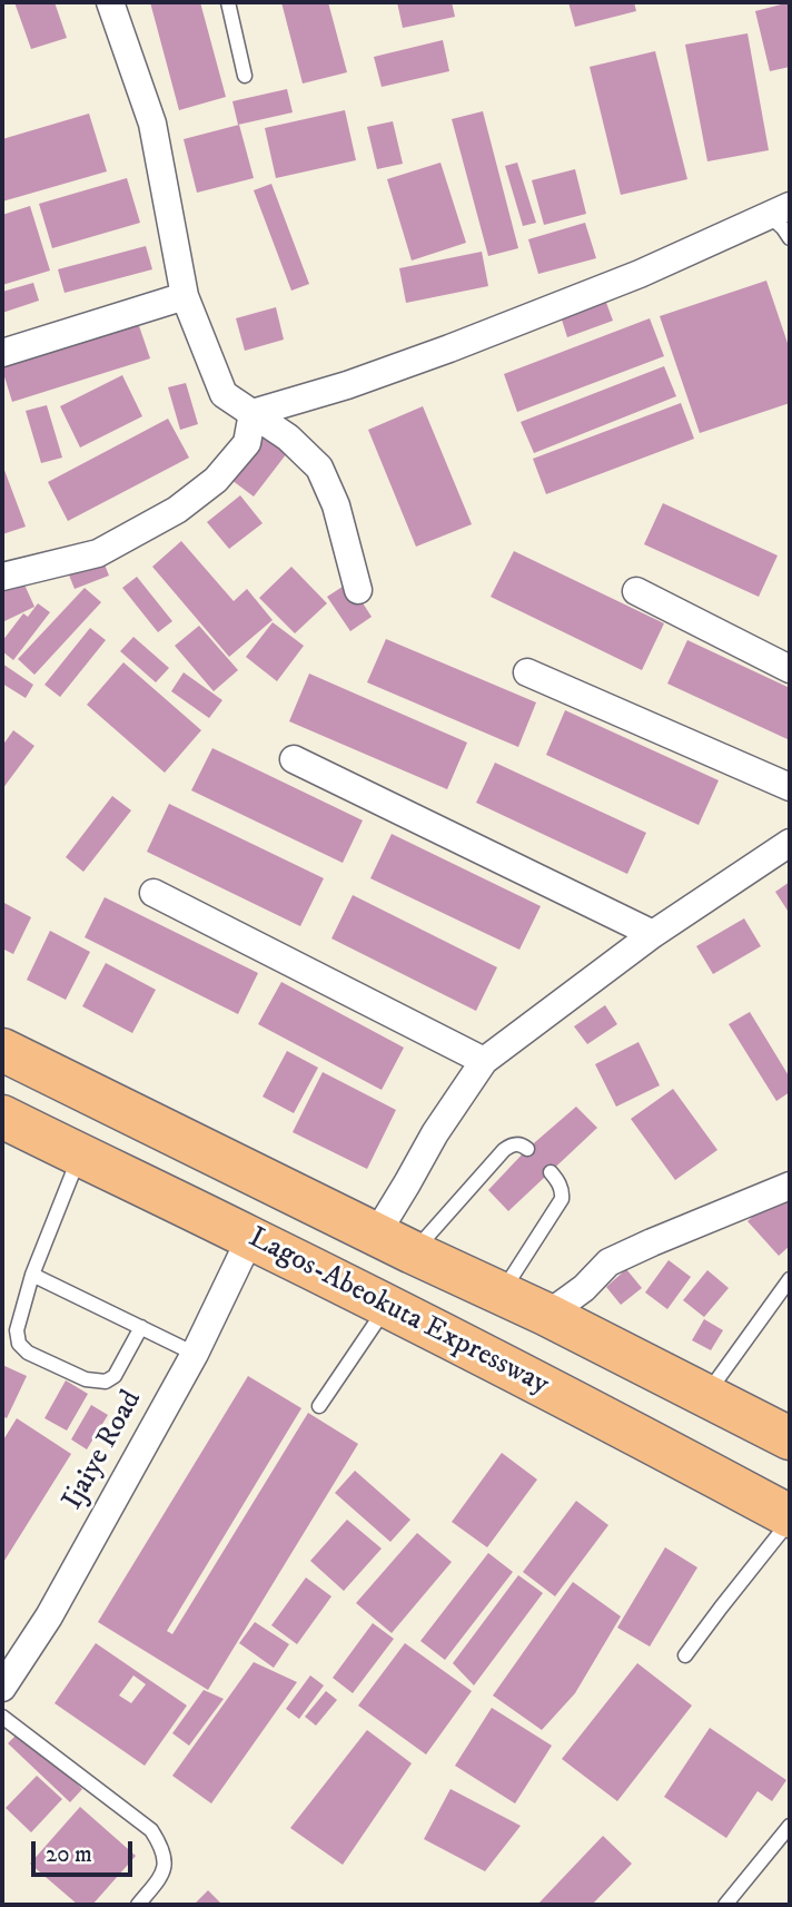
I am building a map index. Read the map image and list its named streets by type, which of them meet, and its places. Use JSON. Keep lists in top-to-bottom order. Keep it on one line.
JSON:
{"streets":{"highway":["Lagos-Abeokuta Expressway"],"street":["Ijaiye Road"]},"crossings":[["Lagos-Abeokuta Expressway","Ijaiye Road"]],"scale_bar":"20 m"}
